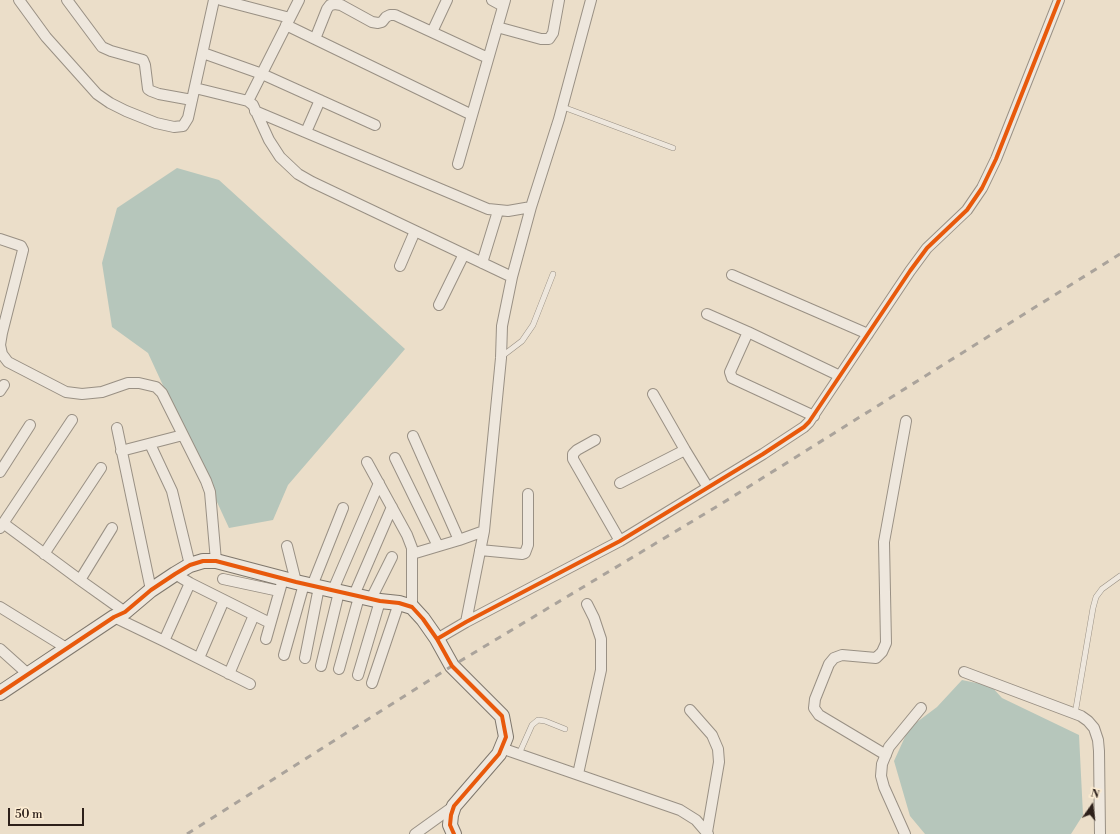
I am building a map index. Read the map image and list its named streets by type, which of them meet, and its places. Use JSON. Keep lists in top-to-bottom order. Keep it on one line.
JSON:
{"scale_bar":"50 m","north":"top"}
